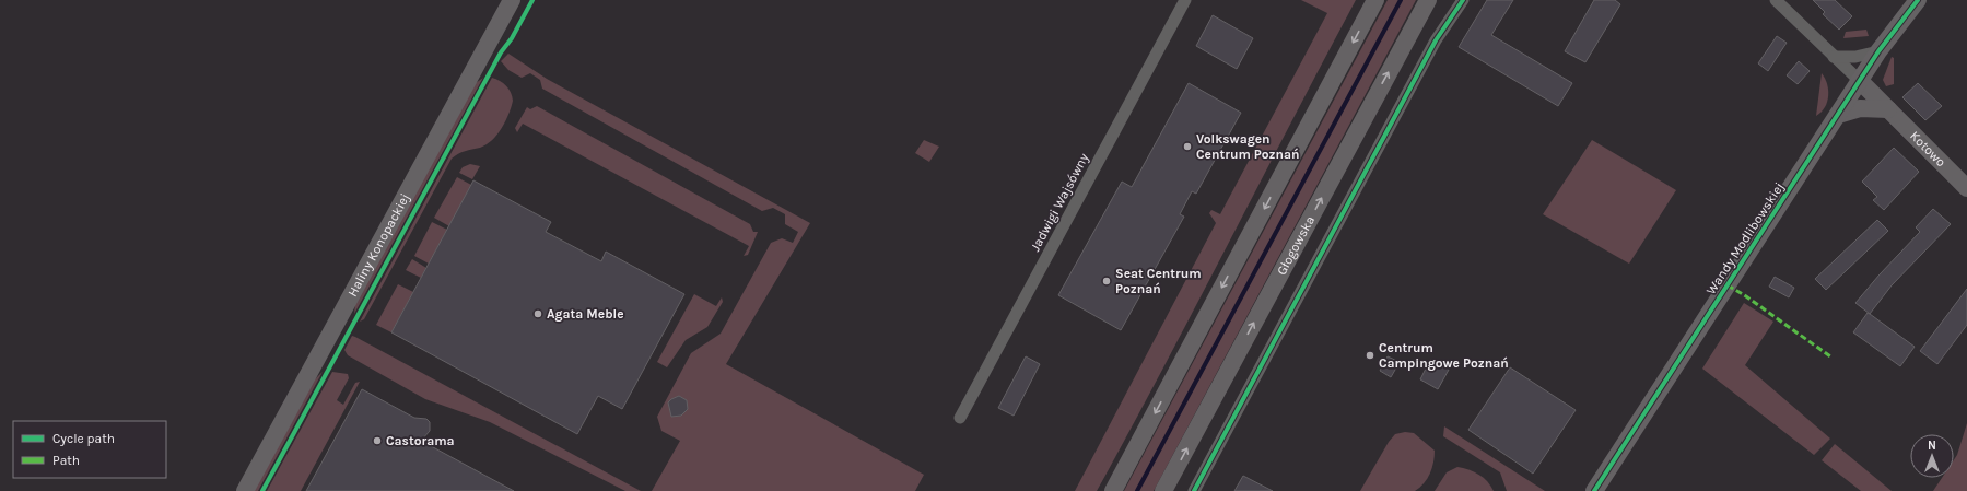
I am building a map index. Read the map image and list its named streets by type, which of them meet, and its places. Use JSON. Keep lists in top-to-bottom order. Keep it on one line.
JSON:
{"streets":{"street":["Kotowo","Jadwigi Wajsówny","Wandy Modlibowskiej","Głogowska","Haliny Konopackiej"]},"crossings":[["Kotowo","Wandy Modlibowskiej"]],"places":["Volkswagen Centrum Poznań","Seat Centrum Poznań","Agata Meble","Centrum Campingowe Poznań","Castorama"],"legend":["Cycle path","Path"],"north":"top"}
